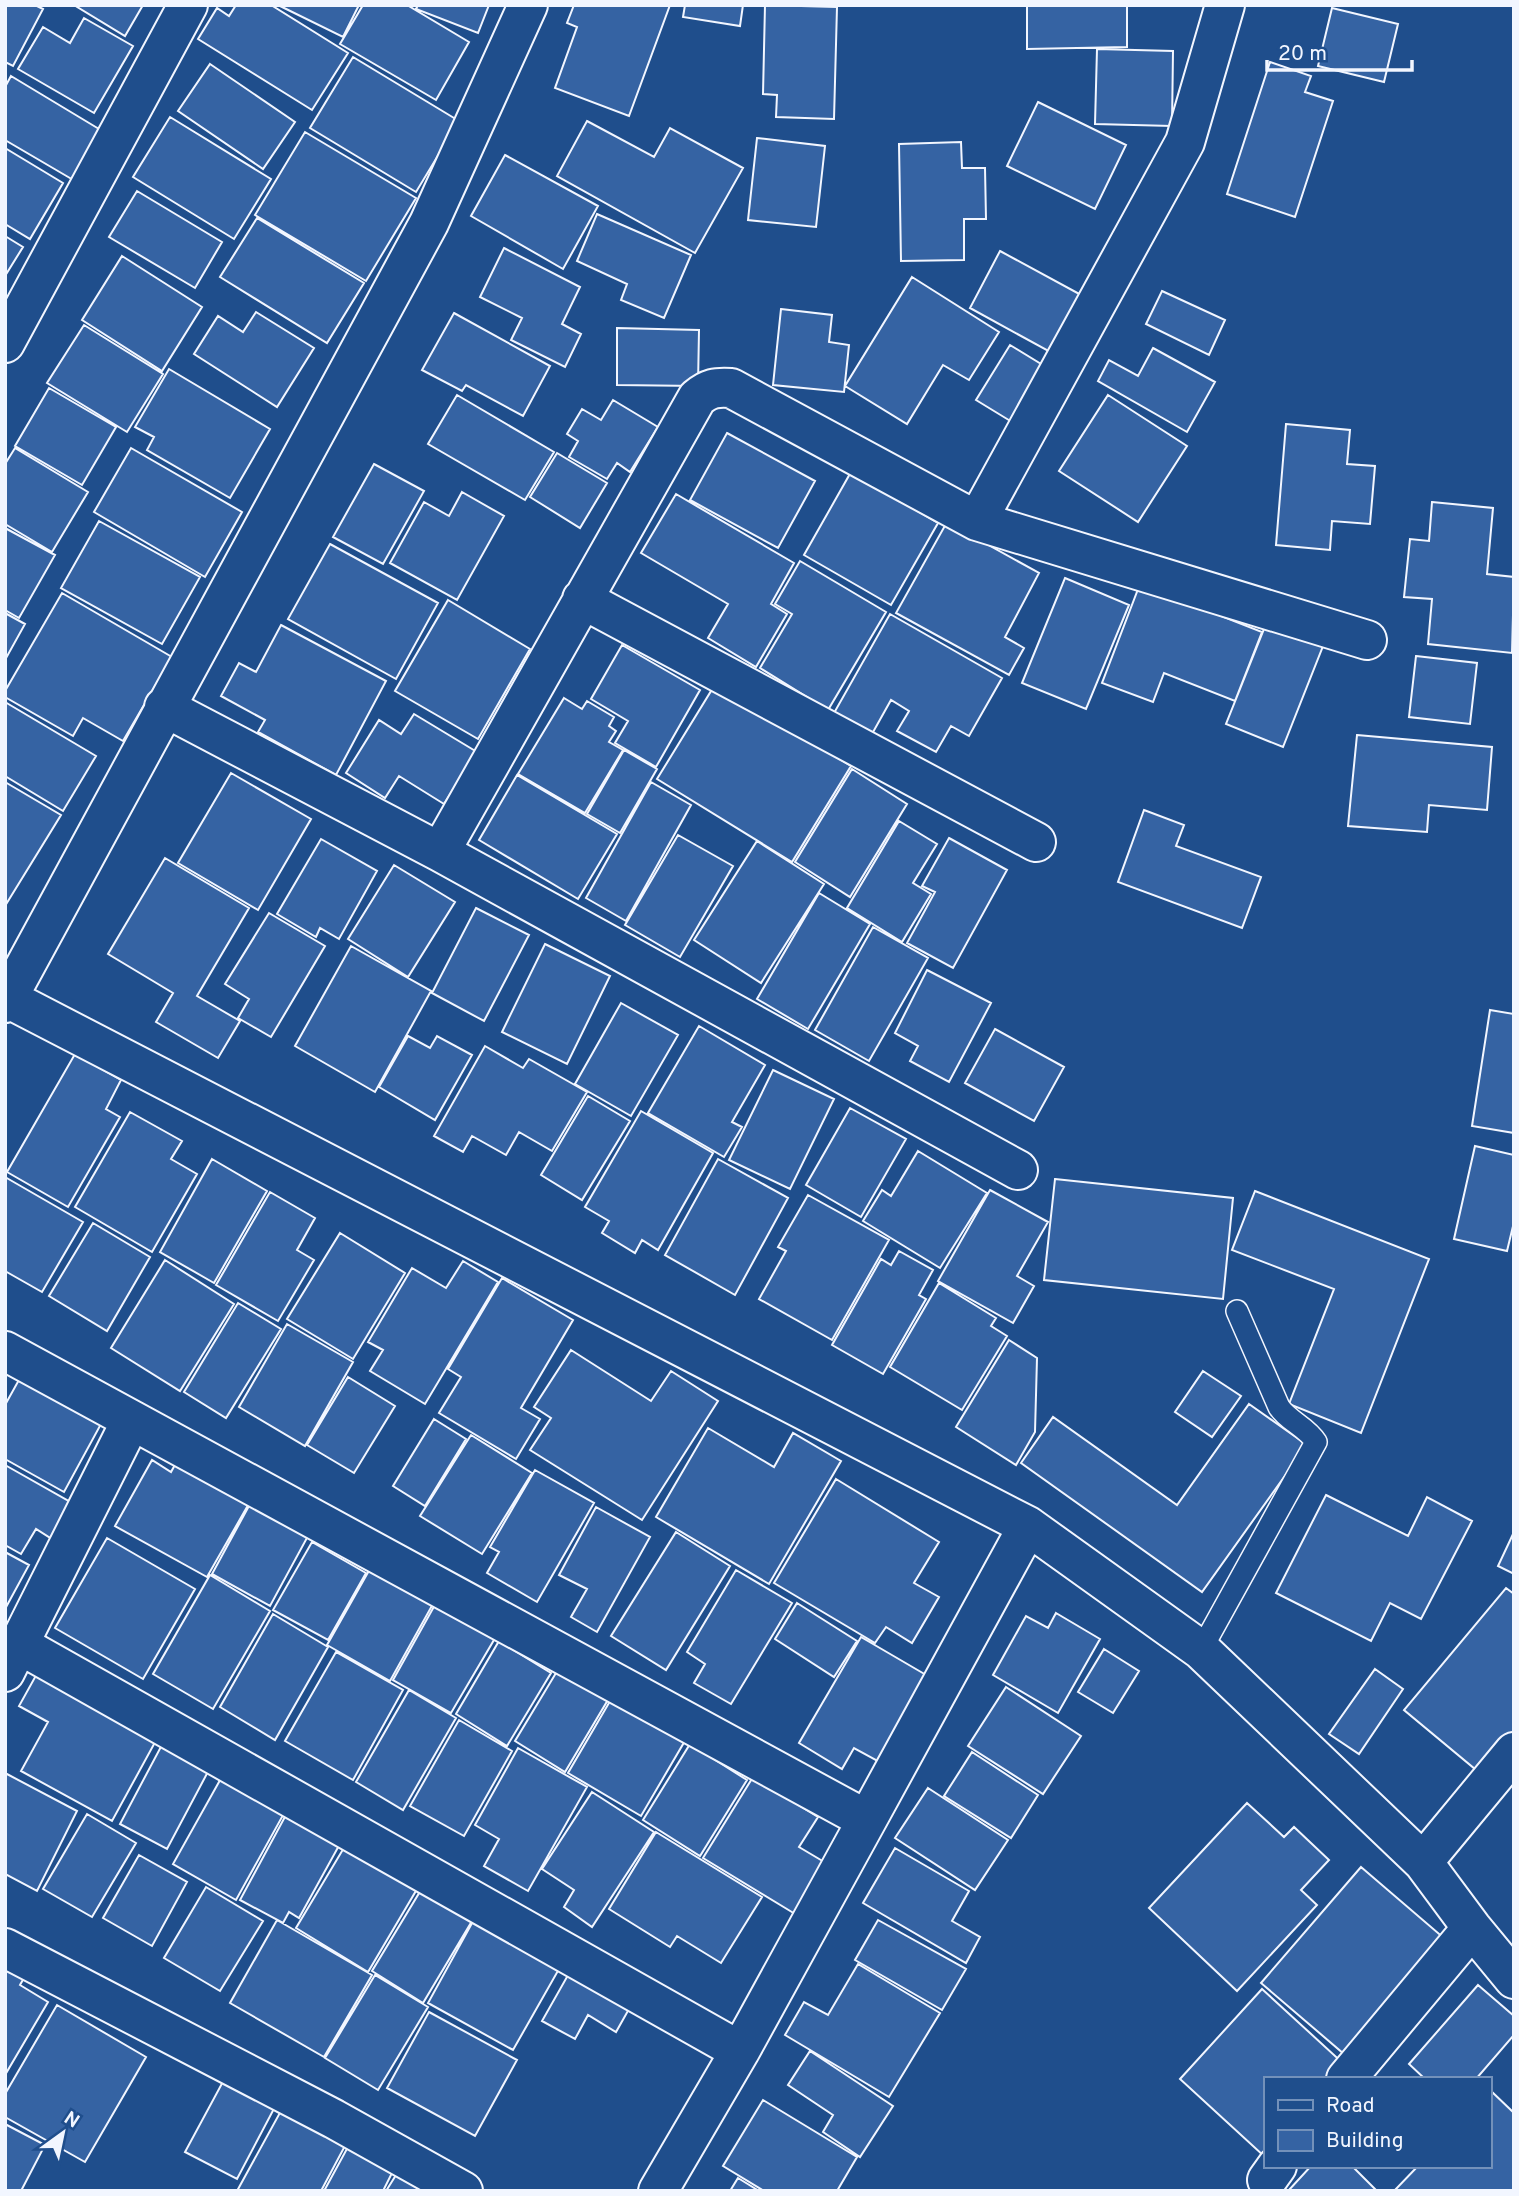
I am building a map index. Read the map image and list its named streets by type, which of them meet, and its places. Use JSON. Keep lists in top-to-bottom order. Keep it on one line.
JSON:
{"legend":["Road","Building"],"scale_bar":"20 m","north":"top right"}
